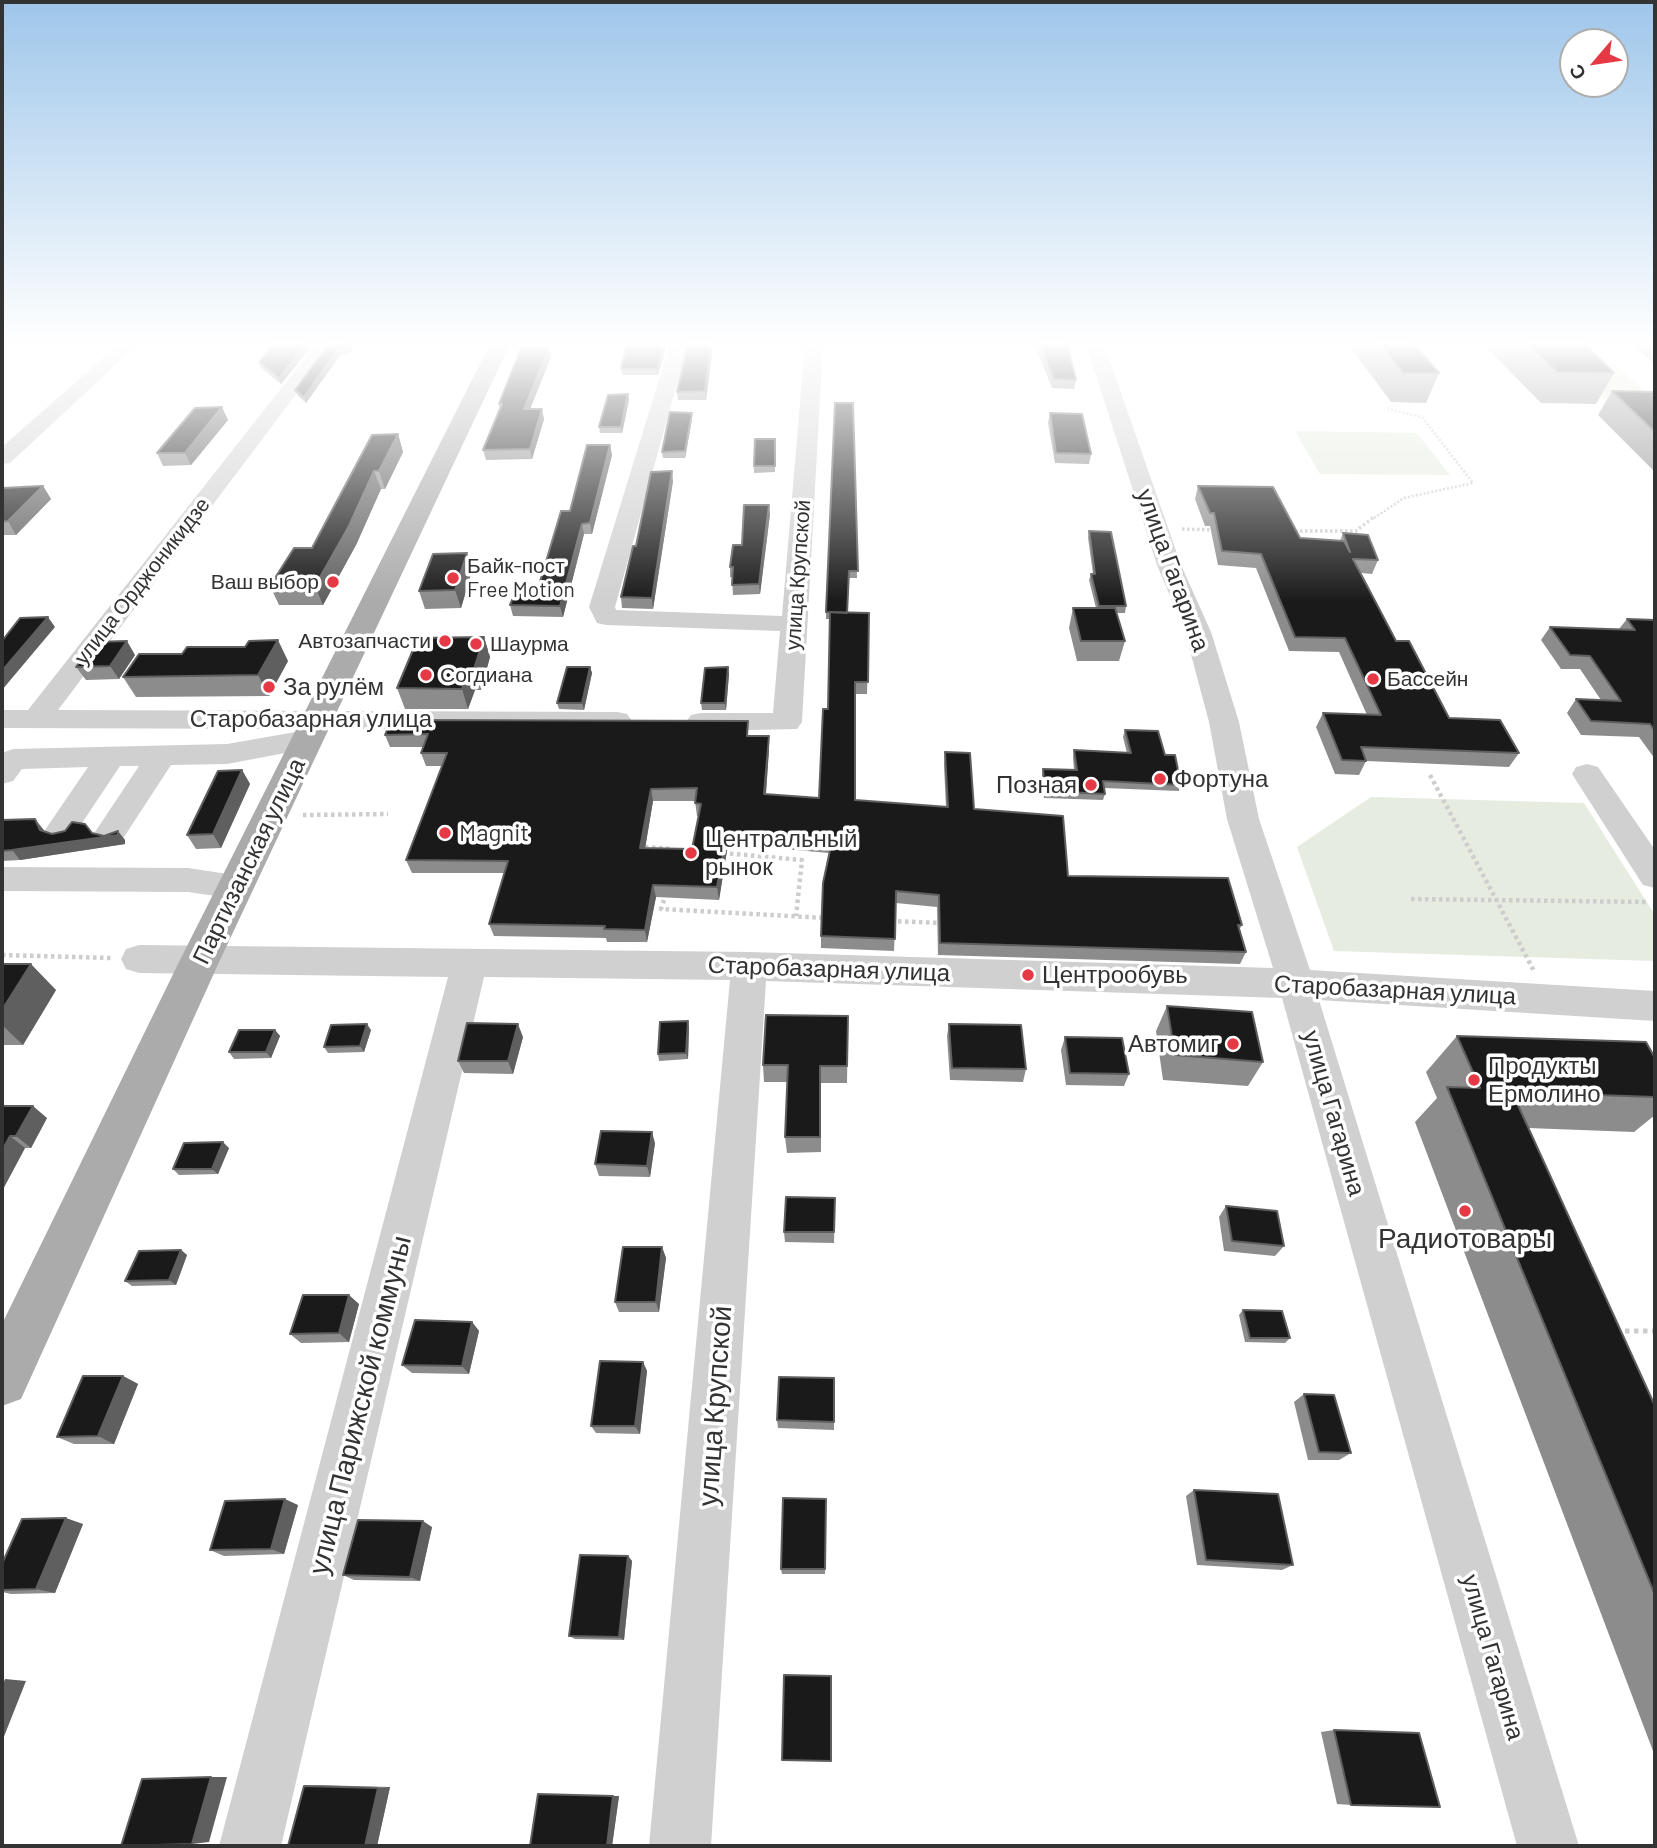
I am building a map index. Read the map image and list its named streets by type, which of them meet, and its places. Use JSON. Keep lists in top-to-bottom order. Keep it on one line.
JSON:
{"streets":{"main road":["Партизанская улица"],"street":["улица Гагарина","улица Крупской","улица Орджоникидзе","Старобазарная улица","улица Парижской коммуны"]},"crossings":[["улица Гагарина","Старобазарная улица"],["улица Крупской","Старобазарная улица"],["улица Орджоникидзе","Старобазарная улица"],["Старобазарная улица","Партизанская улица"],["Старобазарная улица","улица Парижской коммуны"]],"places":["Байк-пост Free Motion","Ваш выбор","Автозапчасти","Шаурма","Согдиана","Бассейн","За рулём","Фортуна","Позная","Magnit","Центральный рынок","Центрообувь","Автомиг","Продукты Ермолино","Радиотовары"],"north":"bottom left"}
